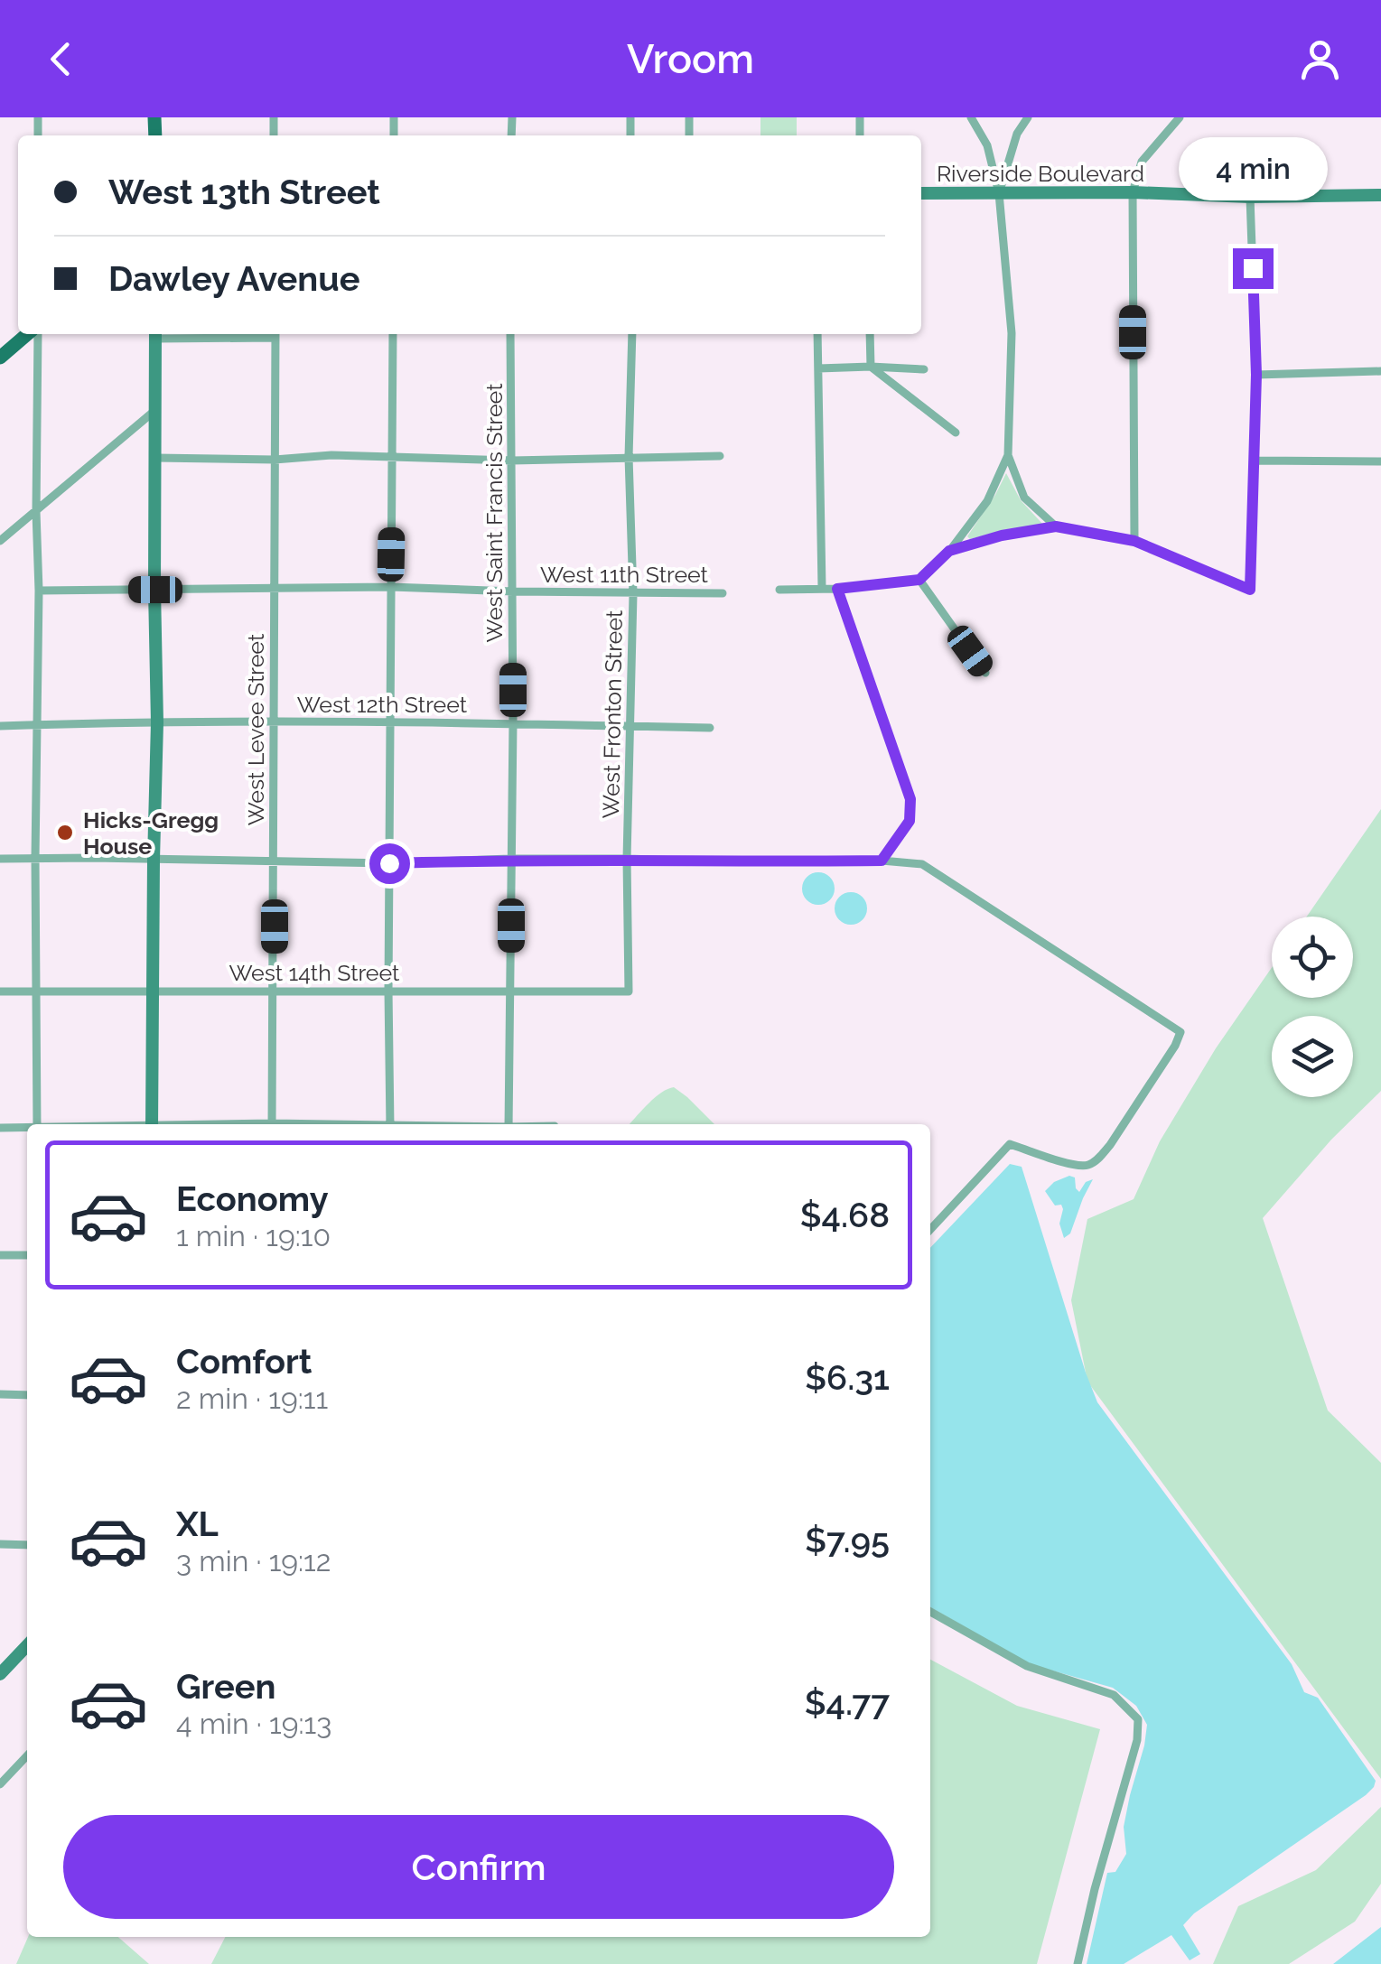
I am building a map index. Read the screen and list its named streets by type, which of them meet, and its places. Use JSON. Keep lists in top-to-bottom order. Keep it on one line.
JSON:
{"streets":{"street":["Riverside Boulevard","West Saint Francis Street","West 11th Street","West 12th Street","West Fronton Street","West Levee Street","West 14th Street"]},"crossings":[["West Saint Francis Street","West 11th Street"],["West Saint Francis Street","West 12th Street"],["West Saint Francis Street","West 14th Street"],["West 11th Street","West Fronton Street"],["West 11th Street","West Levee Street"],["West 12th Street","West Fronton Street"],["West 12th Street","West Levee Street"],["West Fronton Street","West 14th Street"],["West Levee Street","West 14th Street"]],"places":["Hicks-Gregg House"],"page":{"header":"Vroom","banner":["West 13th Street","Dawley Avenue"],"bubble":"4 min","list":[{"name":"Economy","note":"1 min · 19:10","value":"$4.68"},{"name":"Comfort","note":"2 min · 19:11","value":"$6.31"},{"name":"XL","note":"3 min · 19:12","value":"$7.95"},{"name":"Green","note":"4 min · 19:13","value":"$4.77"}],"buttons":"Confirm"}}
